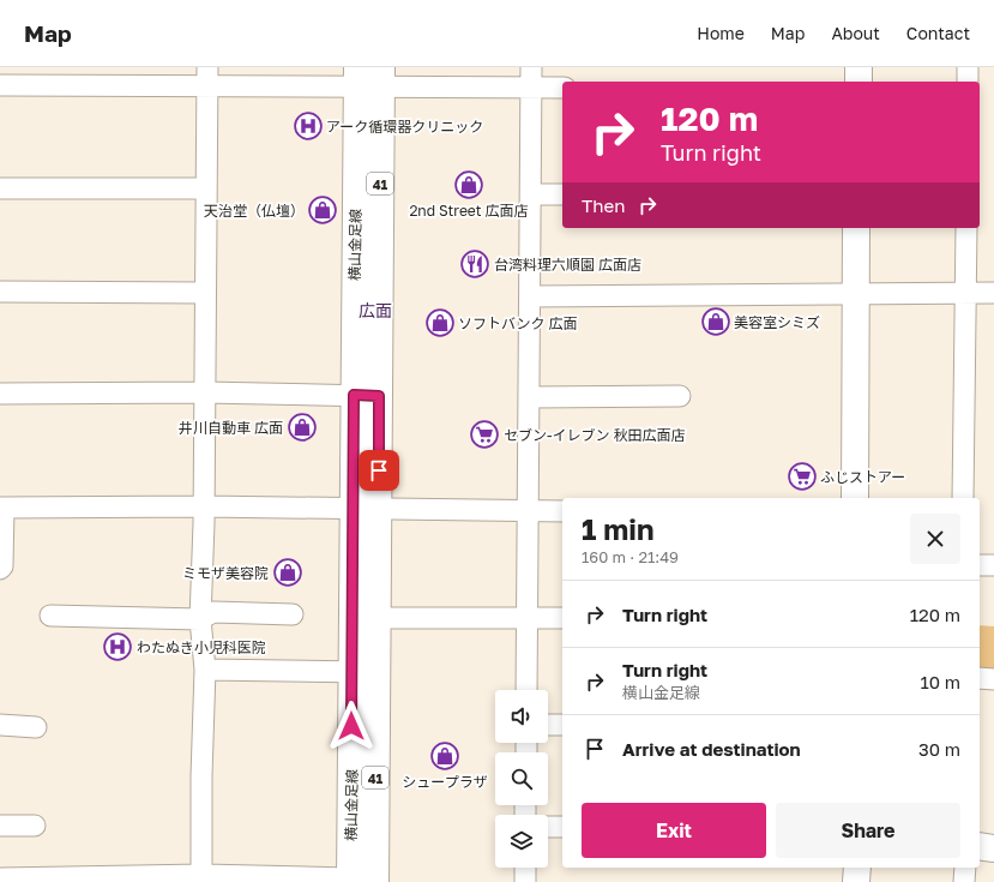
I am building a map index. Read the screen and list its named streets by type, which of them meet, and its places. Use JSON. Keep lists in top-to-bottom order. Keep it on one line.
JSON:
{"streets":{"main road":["41","横山金足線"]},"districts":["広面"],"places":{"hospital":["アーク循環器クリニック","わたぬき小児科医院"],"shop":["2nd Street 広面店","天治堂（仏壇）","美容室シミズ","ソフトバンク 広面","井川自動車 広面","ミモザ美容院","シュープラザ"],"restaurant":["台湾料理六順園 広面店"],"supermarket":["セブン-イレブン 秋田広面店","ふじストアー"]},"page":{"header":"Map","nav":["Home","Map","About","Contact"],"turn":["120 m","Turn right"],"then":"Then","heading":["1 min","160 m · 21:49"],"list":[{"name":"Turn right","value":"120 m"},{"name":"Turn right","note":"横山金足線","value":"10 m"},{"name":"Arrive at destination","value":"30 m"}],"buttons":["Exit","Share"]}}
